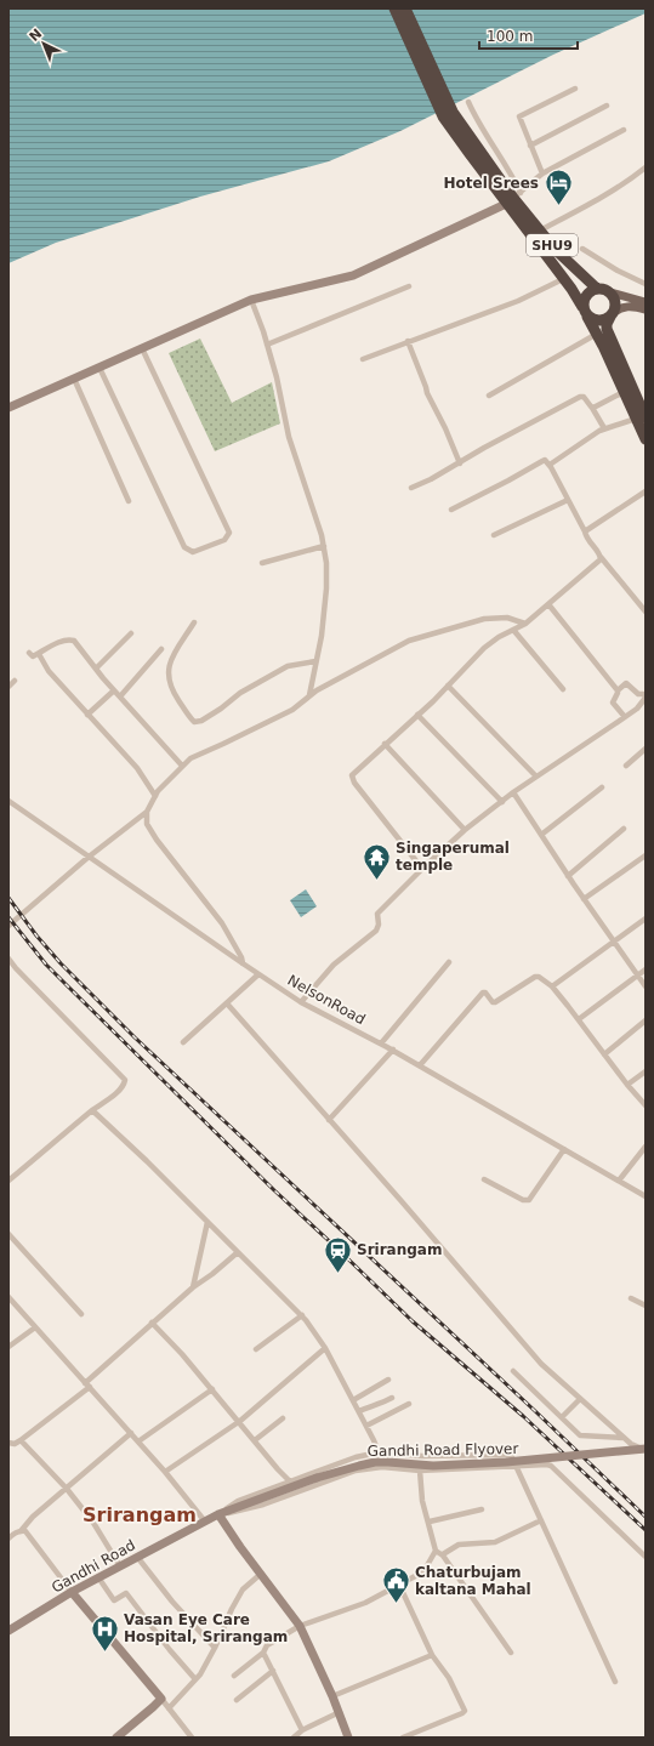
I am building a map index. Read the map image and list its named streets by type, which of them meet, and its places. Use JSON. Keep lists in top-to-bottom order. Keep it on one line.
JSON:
{"streets":{"highway":["SHU9"],"main road":["Gandhi Road Flyover","Gandhi Road"],"street":["NelsonRoad"]},"crossings":[["Gandhi Road Flyover","Gandhi Road"]],"districts":["Srirangam"],"places":{"hotel":["Hotel Srees"],"temple":["Singaperumal temple"],"station":["Srirangam"],"public building":["Chaturbujam kaltana Mahal"],"hospital":["Vasan Eye Care Hospital, Srirangam"]},"scale_bar":"100 m","north":"top left"}
